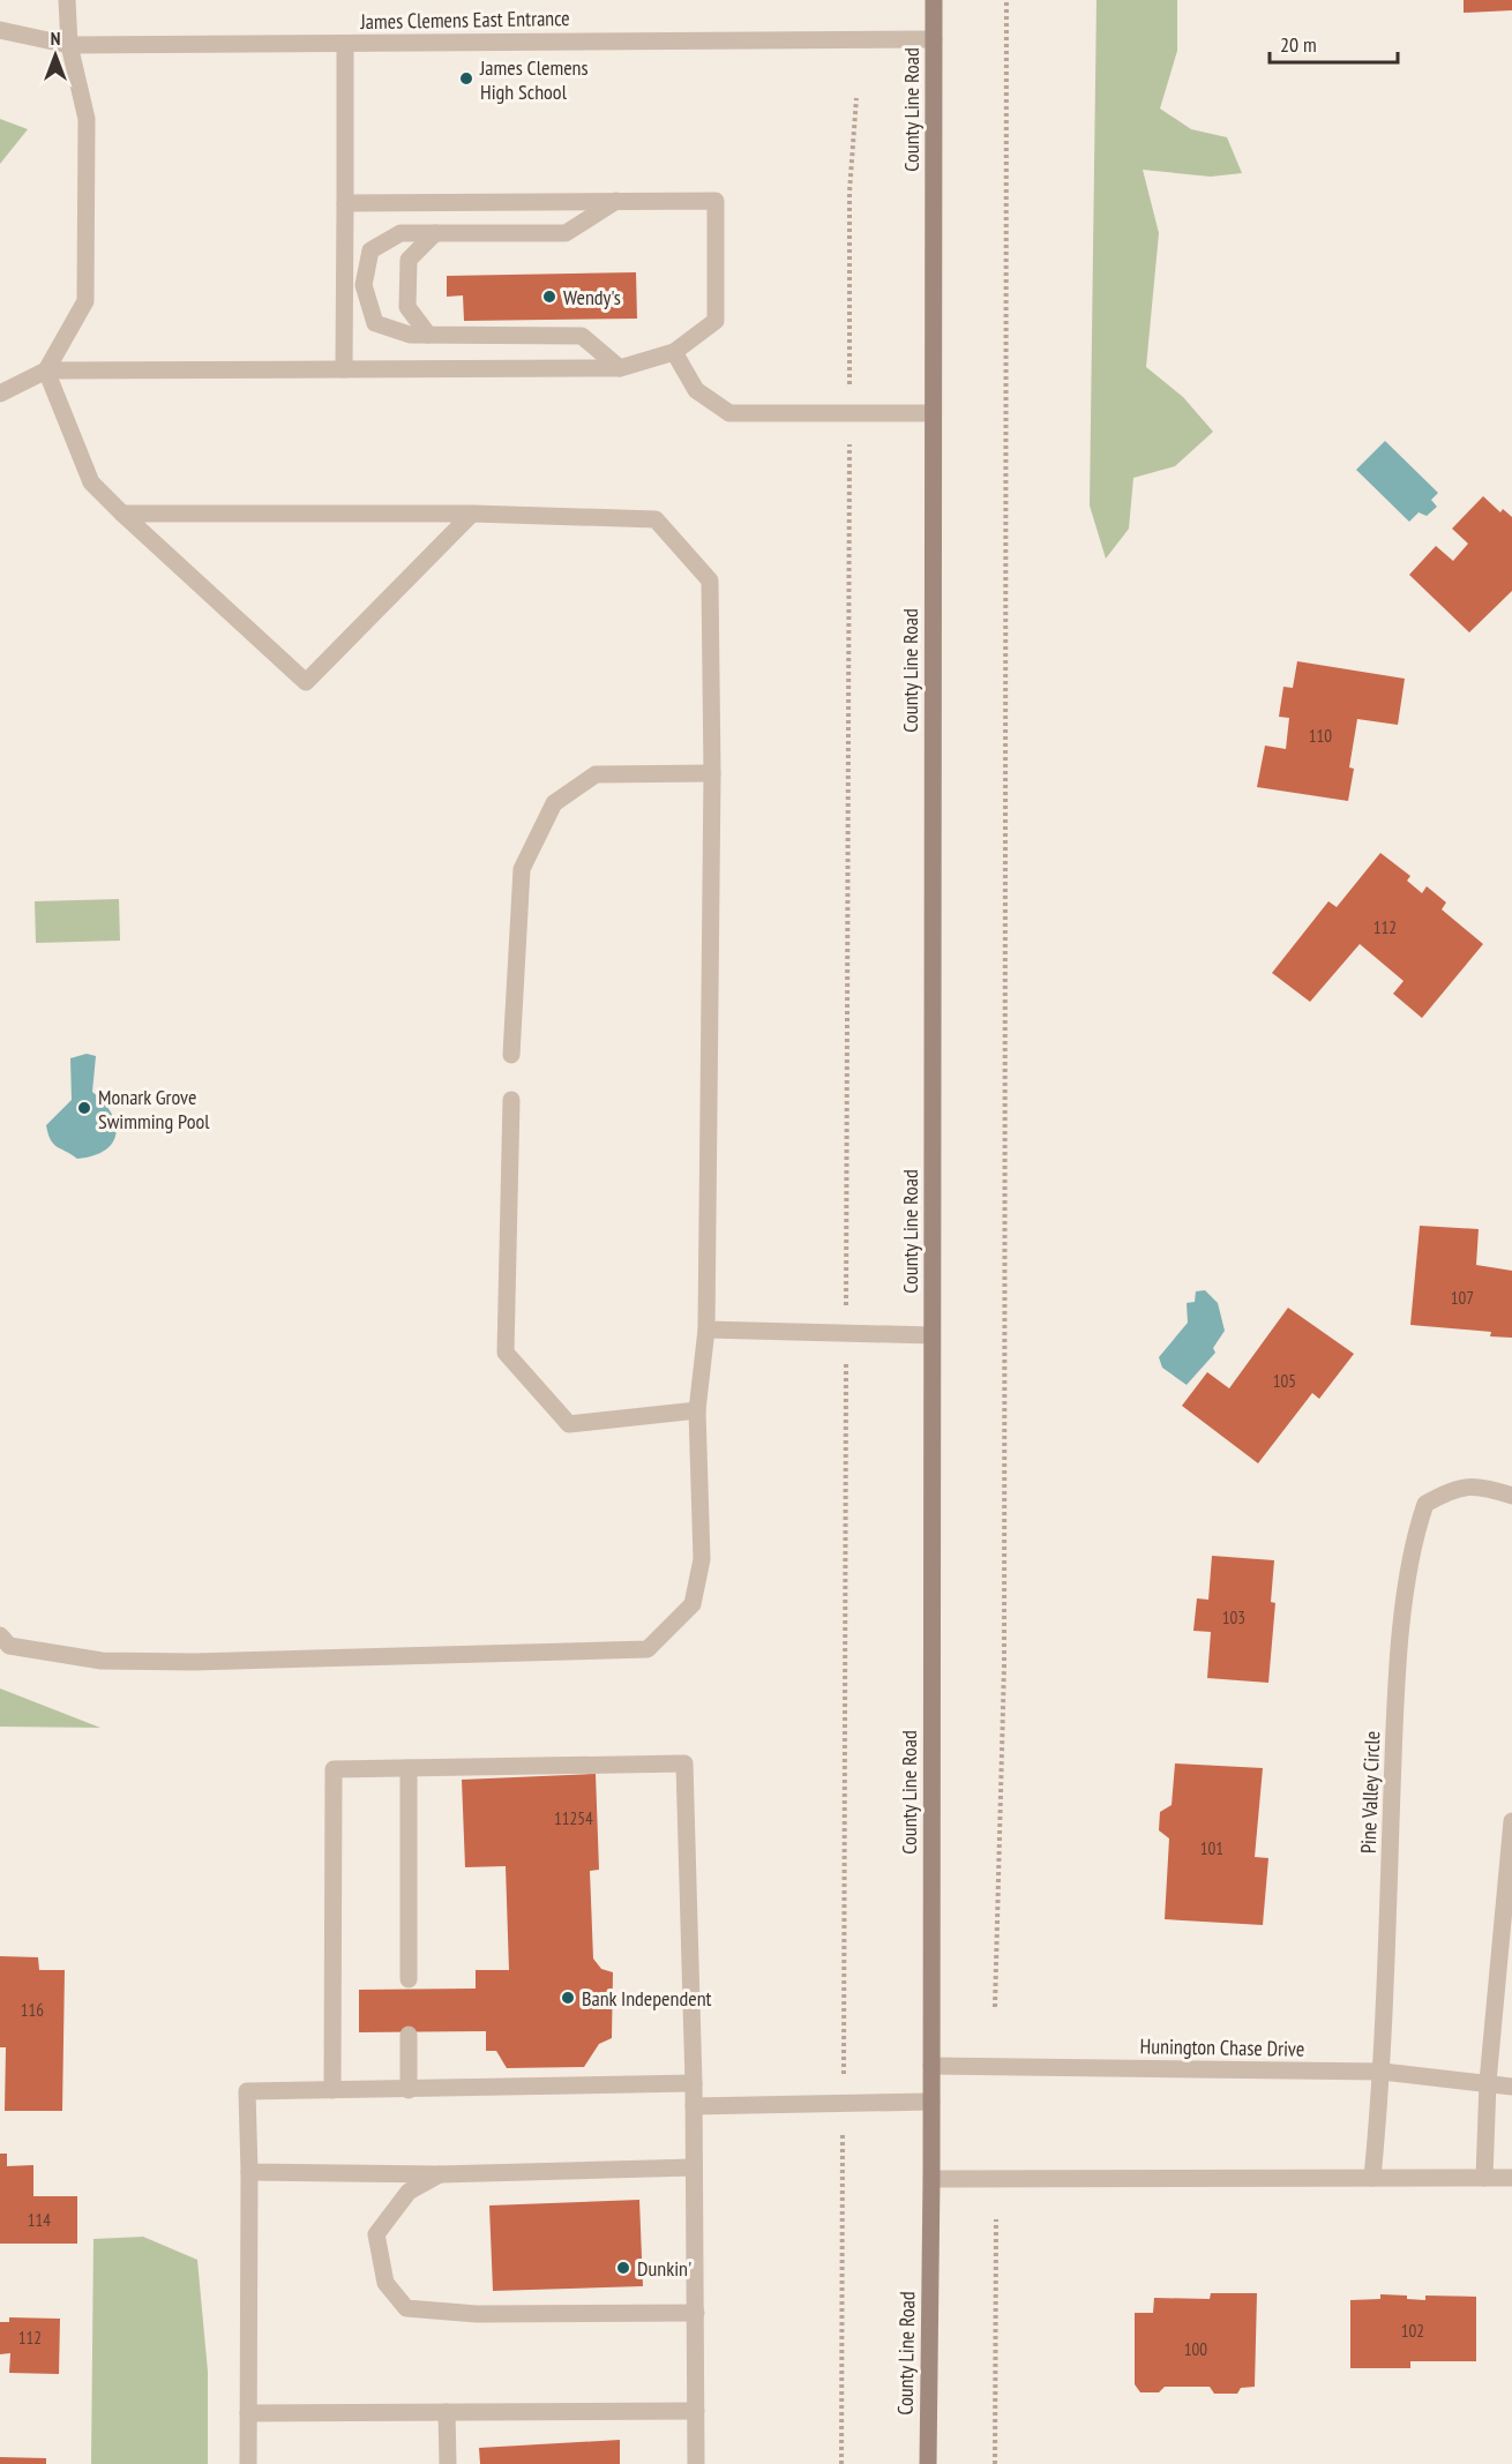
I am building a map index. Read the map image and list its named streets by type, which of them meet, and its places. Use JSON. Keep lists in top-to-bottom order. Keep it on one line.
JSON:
{"streets":{"main road":["County Line Road"],"street":["James Clemens East Entrance","Pine Valley Circle","Hunington Chase Drive"]},"crossings":[["James Clemens East Entrance","County Line Road"],["County Line Road","Hunington Chase Drive"],["Pine Valley Circle","Hunington Chase Drive"]],"places":["James Clemens High School","Wendy's","Monark Grove Swimming Pool","Bank Independent","Dunkin'"],"house_numbers":["110","112","107","105","103","11254","101","116","114","102","112","100"],"scale_bar":"20 m","north":"top"}
